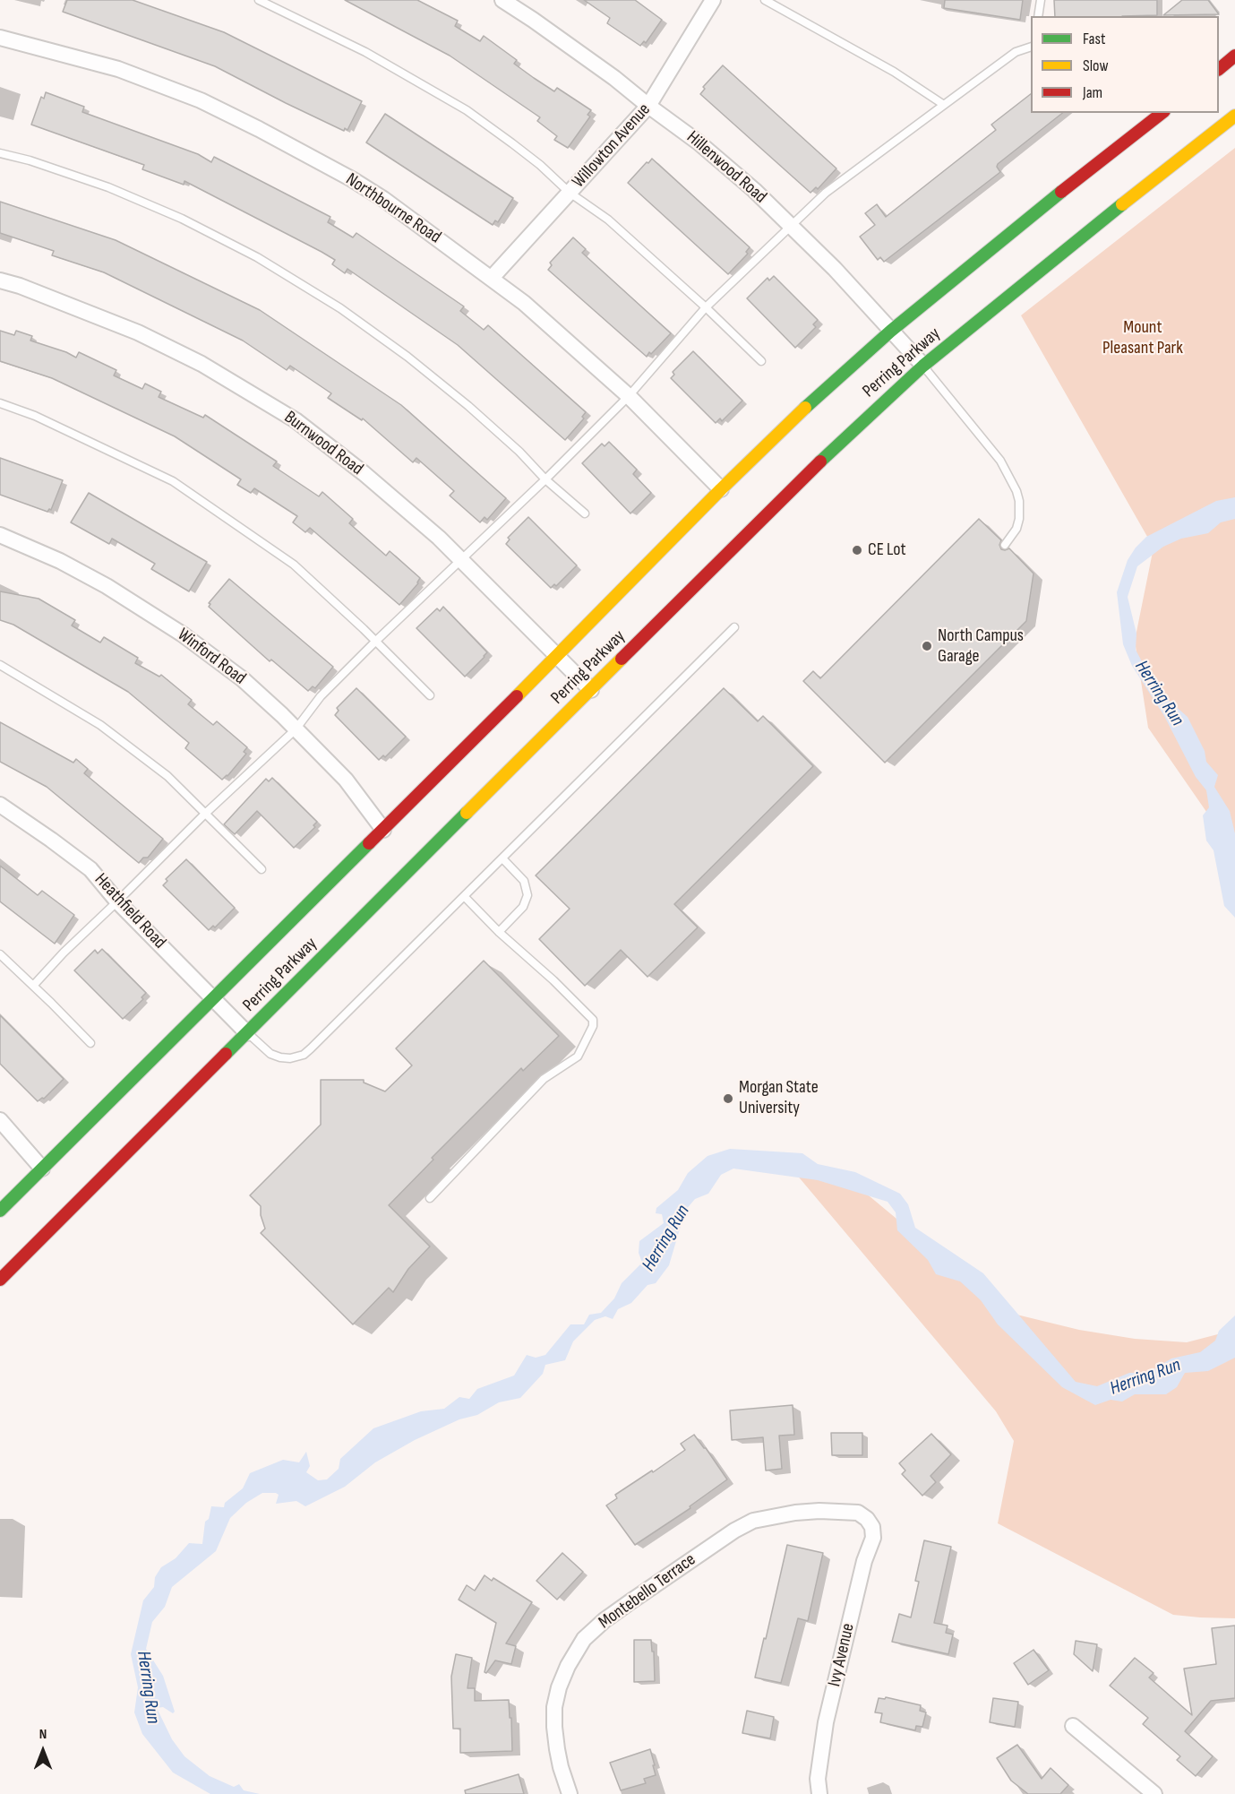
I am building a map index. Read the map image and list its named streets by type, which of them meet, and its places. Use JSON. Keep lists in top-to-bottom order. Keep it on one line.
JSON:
{"streets":{"main road":["Perring Parkway"],"street":["Willowton Avenue","Hillenwood Road","Northbourne Road","Burnwood Road","Winford Road","Heathfield Road","Montebello Terrace","Ivy Avenue"]},"crossings":[["Willowton Avenue","Hillenwood Road"],["Willowton Avenue","Northbourne Road"],["Hillenwood Road","Perring Parkway"],["Northbourne Road","Perring Parkway"],["Perring Parkway","Burnwood Road"],["Perring Parkway","Winford Road"],["Perring Parkway","Heathfield Road"],["Montebello Terrace","Ivy Avenue"]],"water":["Herring Run"],"parks":["Mount Pleasant Park"],"places":["CE Lot","North Campus Garage","Morgan State University"],"legend":["Fast","Slow","Jam"],"north":"top"}
